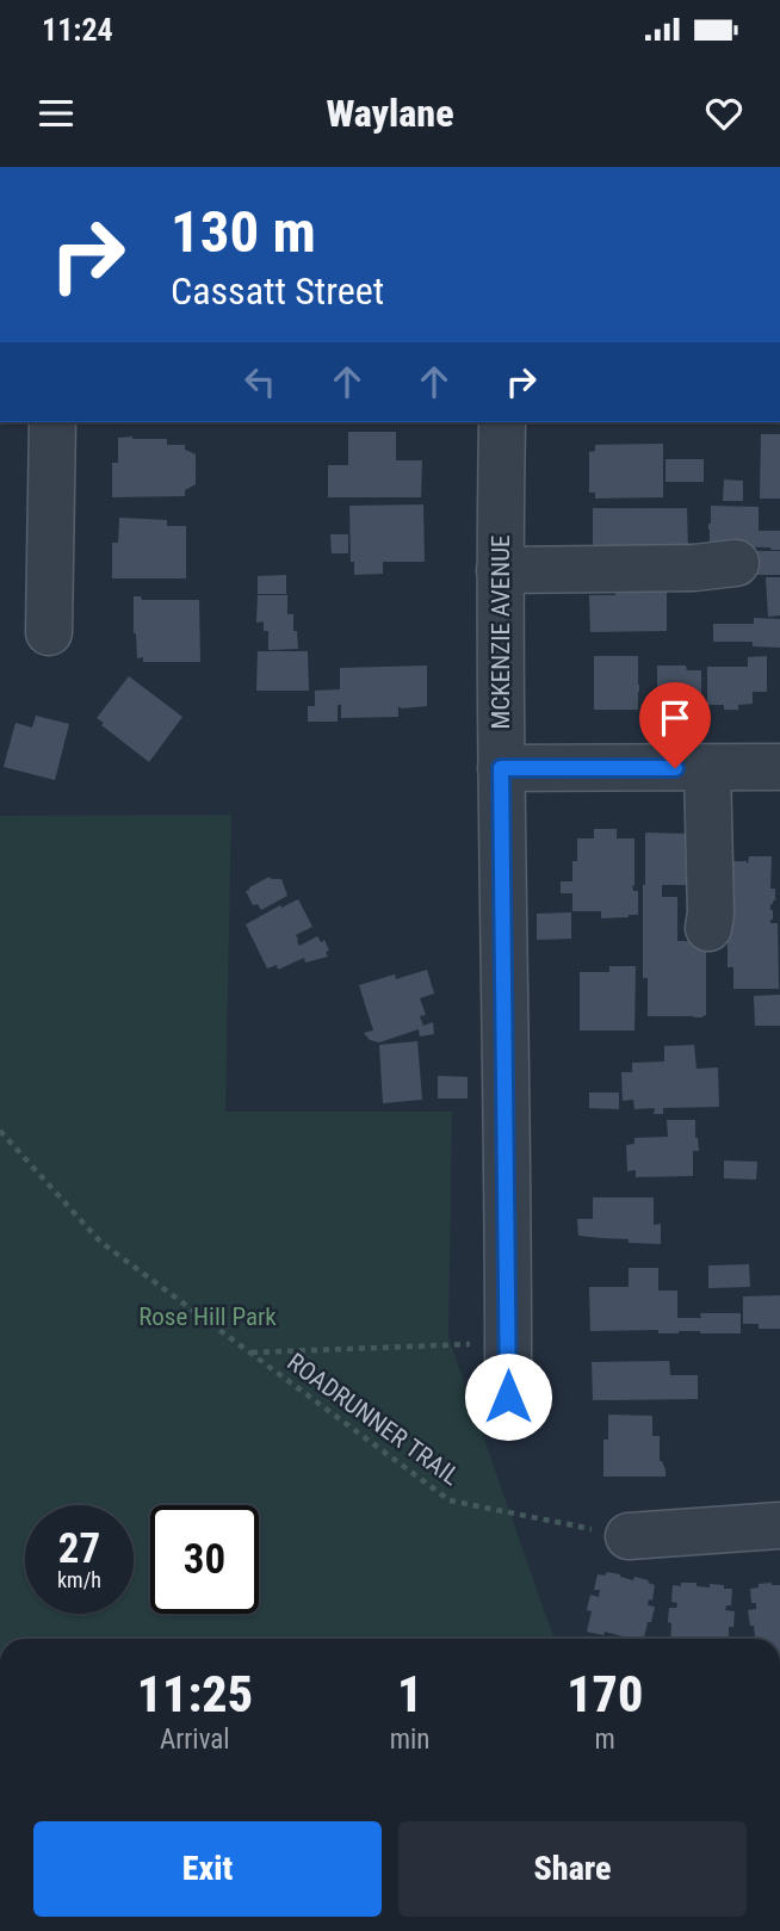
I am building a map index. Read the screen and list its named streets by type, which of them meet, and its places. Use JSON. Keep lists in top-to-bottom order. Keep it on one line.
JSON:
{"streets":{"street":["MCKENZIE AVENUE"],"path":["ROADRUNNER TRAIL"]},"parks":["Rose Hill Park"],"page":{"status":"11:24","header":"Waylane","turn":["130 m","Cassatt Street"],"speed":"27 km/h","limit":"30","eta":["11:25","Arrival","1","min","170","m"],"buttons":["Exit","Share"]}}
